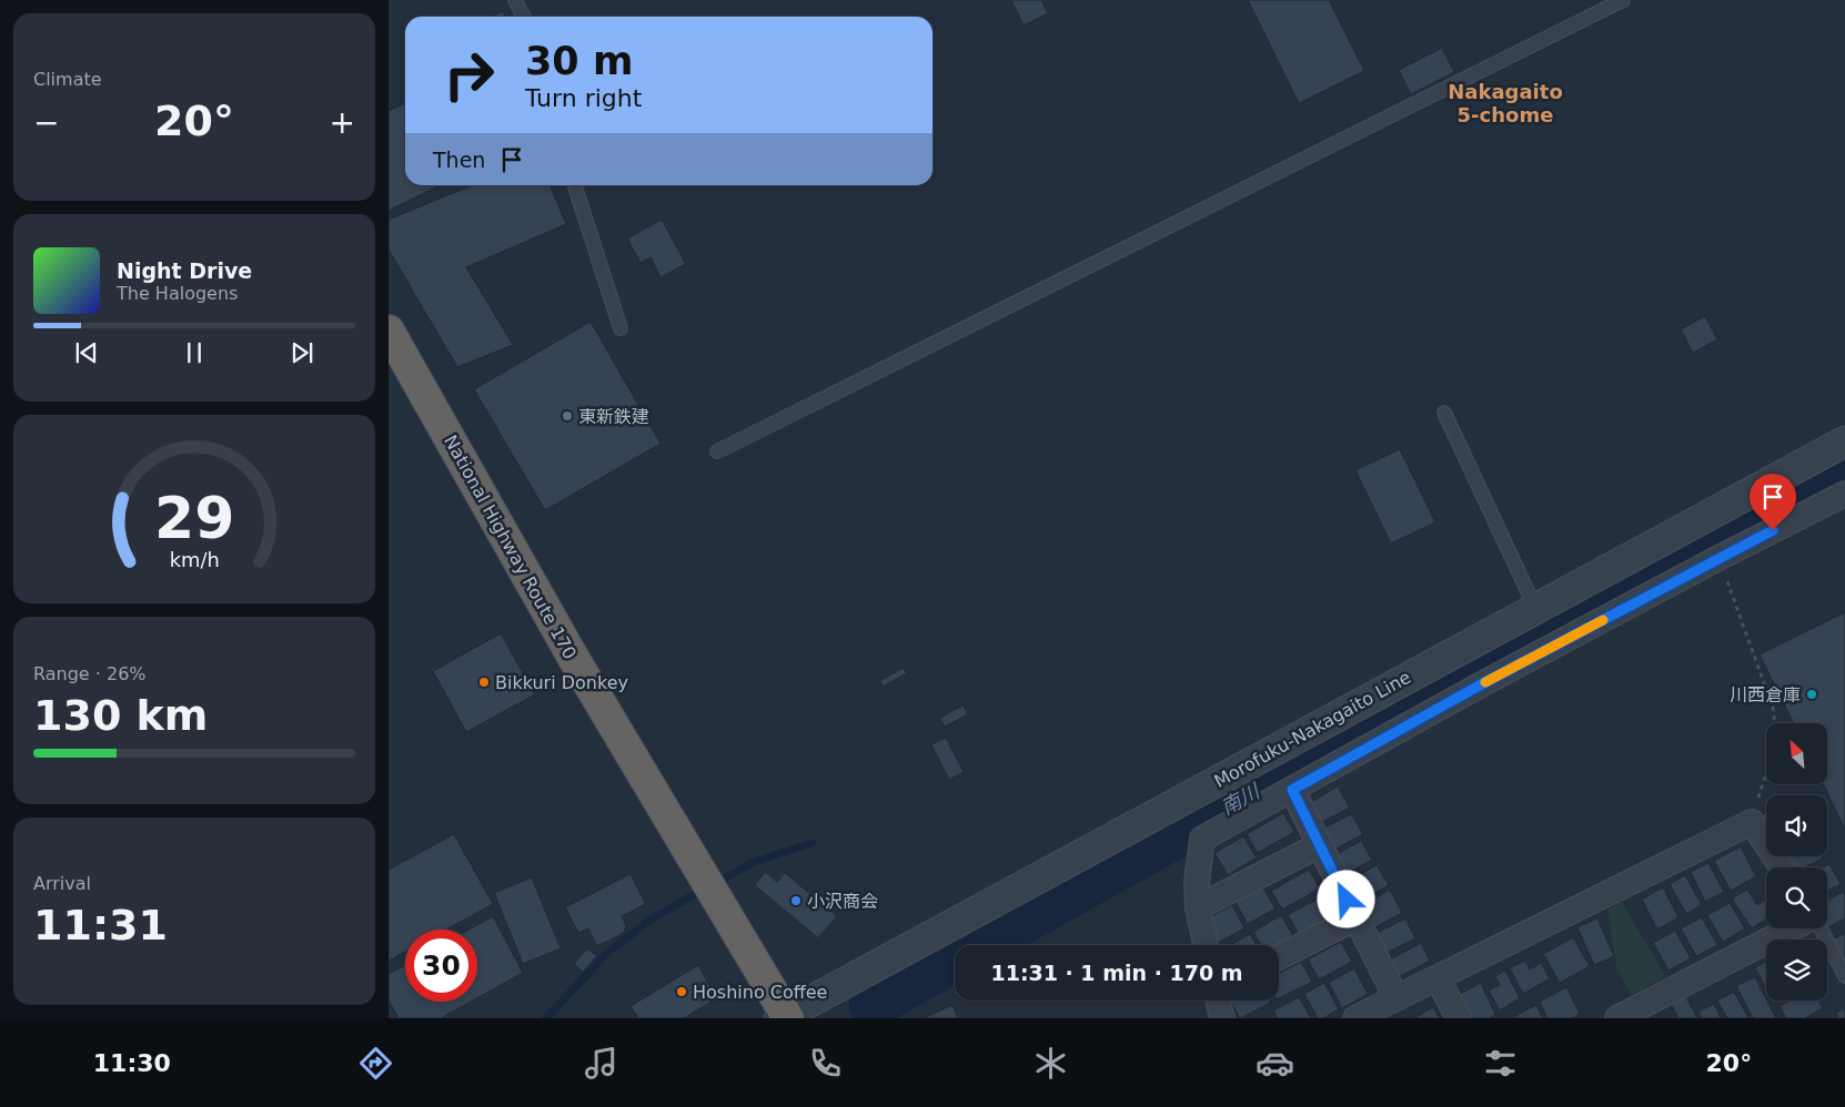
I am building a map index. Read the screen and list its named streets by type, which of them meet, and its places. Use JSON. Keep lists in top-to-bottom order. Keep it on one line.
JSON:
{"streets":{"highway":["National Highway Route 170"],"street":["Morofuku-Nakagaito Line"]},"crossings":[["National Highway Route 170","Morofuku-Nakagaito Line"]],"districts":["Nakagaito 5-chome"],"water":["南川"],"places":["東新鉄建","Bikkuri Donkey","川西倉庫","小沢商会","Hoshino Coffee"],"north":"top left","page":{"tile":["Climate",["Range · 26%","130 km"],["Arrival","11:31"]],"turn":["30 m","Turn right"],"heat":["−","20°","+"],"then":"Then","song":["Night Drive","The Halogens"],"limit":"30","trip":"11:31 · 1 min · 170 m","tabs":["11:30","20°"],"gauge":["29","km/h"]}}
